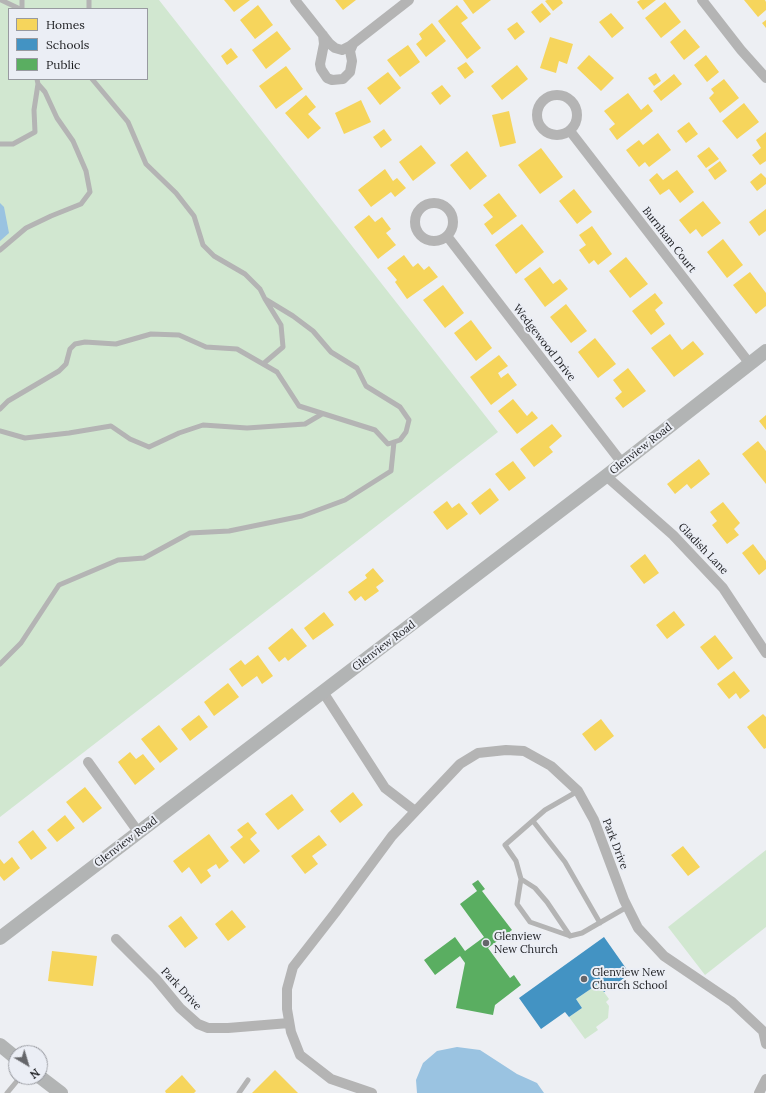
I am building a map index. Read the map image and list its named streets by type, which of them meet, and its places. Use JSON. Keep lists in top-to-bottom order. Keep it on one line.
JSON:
{"streets":{"main road":["Glenview Road"],"street":["Burnham Court","Wedgewood Drive","Gladish Lane","Park Drive"]},"crossings":[["Burnham Court","Glenview Road"],["Wedgewood Drive","Glenview Road"],["Glenview Road","Gladish Lane"]],"places":["Glenview New Church","Glenview New Church School"],"legend":["Homes","Schools","Public"],"north":"bottom right"}
